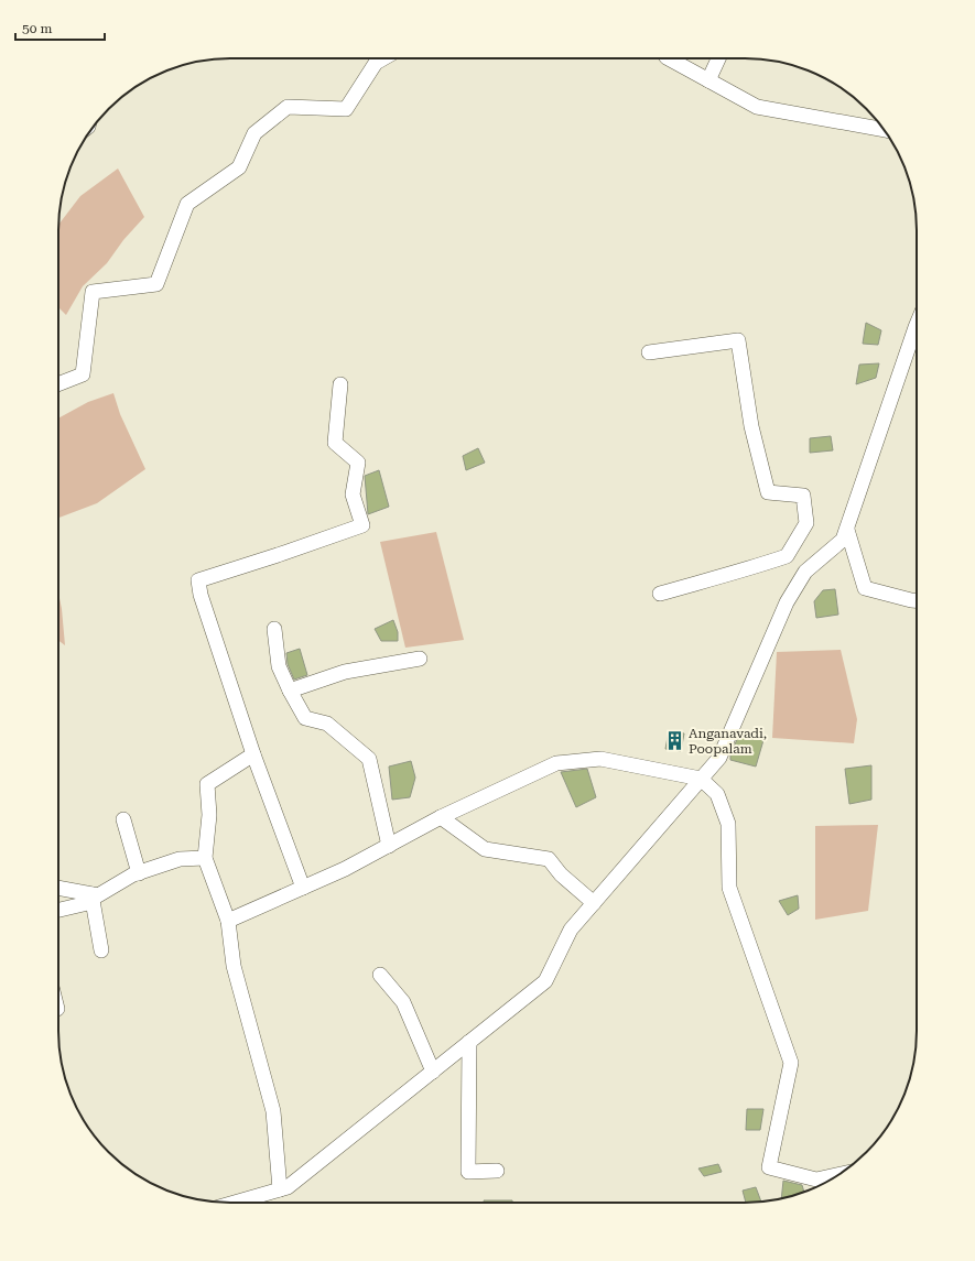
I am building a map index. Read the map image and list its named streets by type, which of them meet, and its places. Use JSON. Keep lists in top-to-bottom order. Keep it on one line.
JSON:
{"places":{"building":["Anganavadi, Poopalam"]},"scale_bar":"50 m"}
